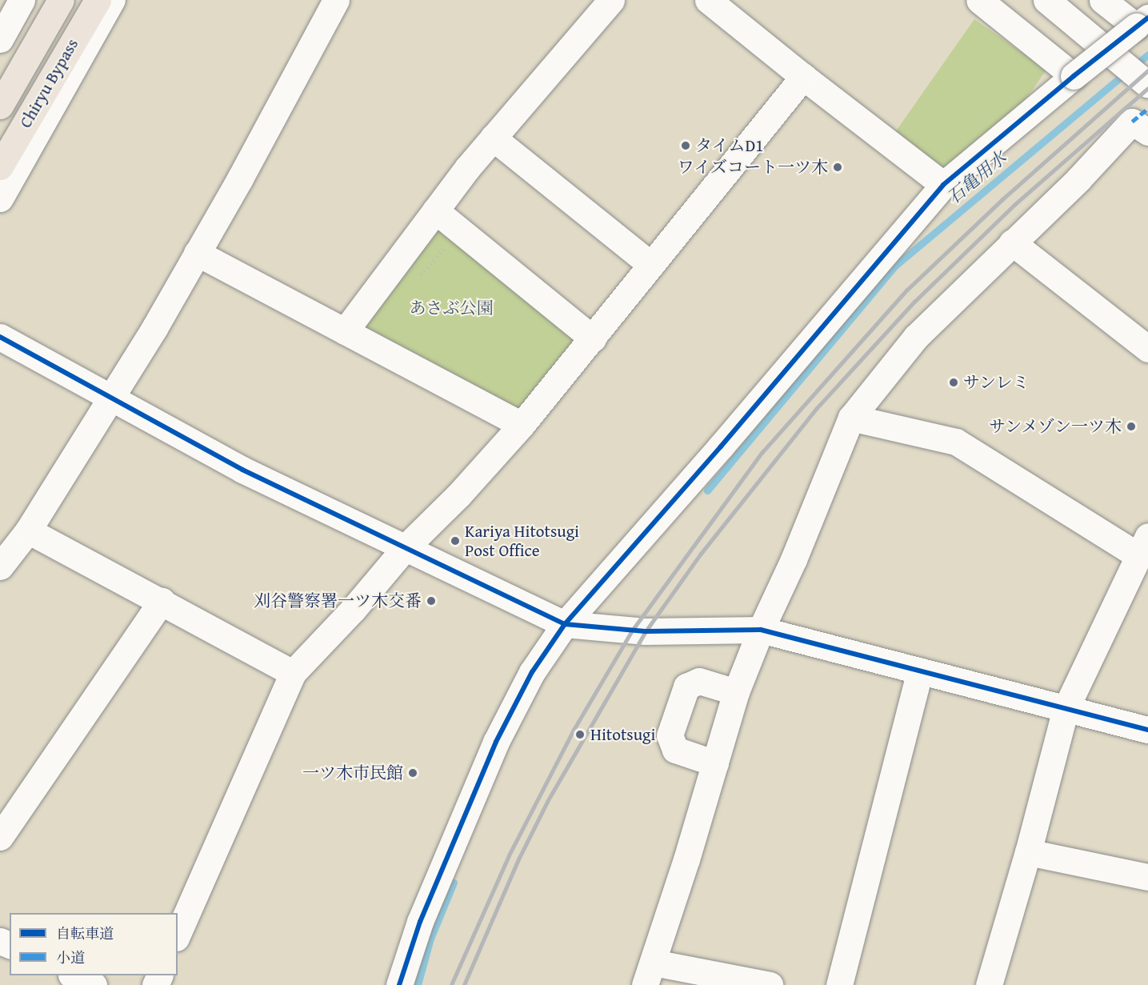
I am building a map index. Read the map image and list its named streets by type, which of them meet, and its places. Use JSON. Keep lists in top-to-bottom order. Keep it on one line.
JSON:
{"streets":{"highway":["Chiryu Bypass"]},"water":["石亀用水"],"parks":["あさぶ公園"],"places":["タイムD1","ワイズコート一ツ木","サンレミ","サンメゾン一ツ木","Kariya Hitotsugi Post Office","刈谷警察署一ツ木交番","Hitotsugi","一ツ木市民館"],"legend":["自転車道","小道"]}
